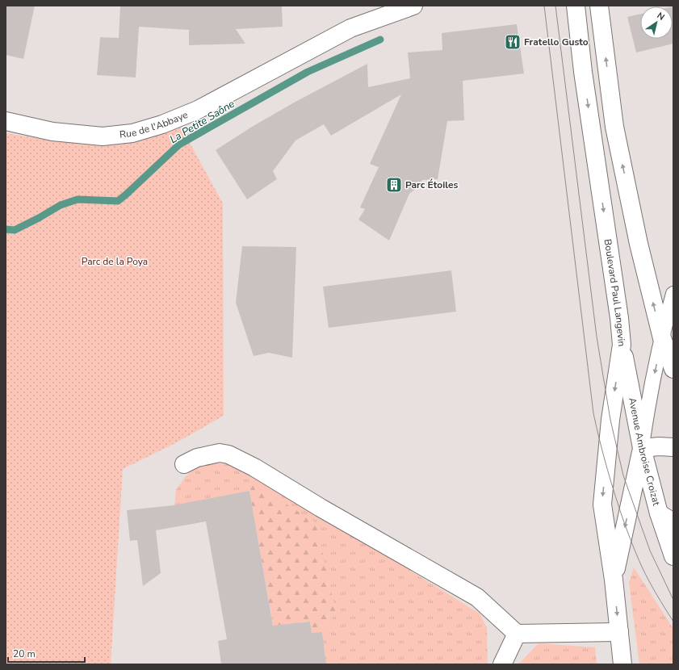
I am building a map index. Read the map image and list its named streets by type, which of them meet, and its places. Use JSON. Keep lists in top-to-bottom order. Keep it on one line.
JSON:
{"streets":{"street":["Rue de l'Abbaye","Boulevard Paul Langevin","Avenue Ambroise Croizat"]},"crossings":[["Boulevard Paul Langevin","Avenue Ambroise Croizat"]],"water":["La Petite Saône"],"parks":["Parc de la Poya"],"places":{"restaurant":["Fratello Gusto"],"building":["Parc Étoiles"]},"scale_bar":"20 m","north":"top right"}
